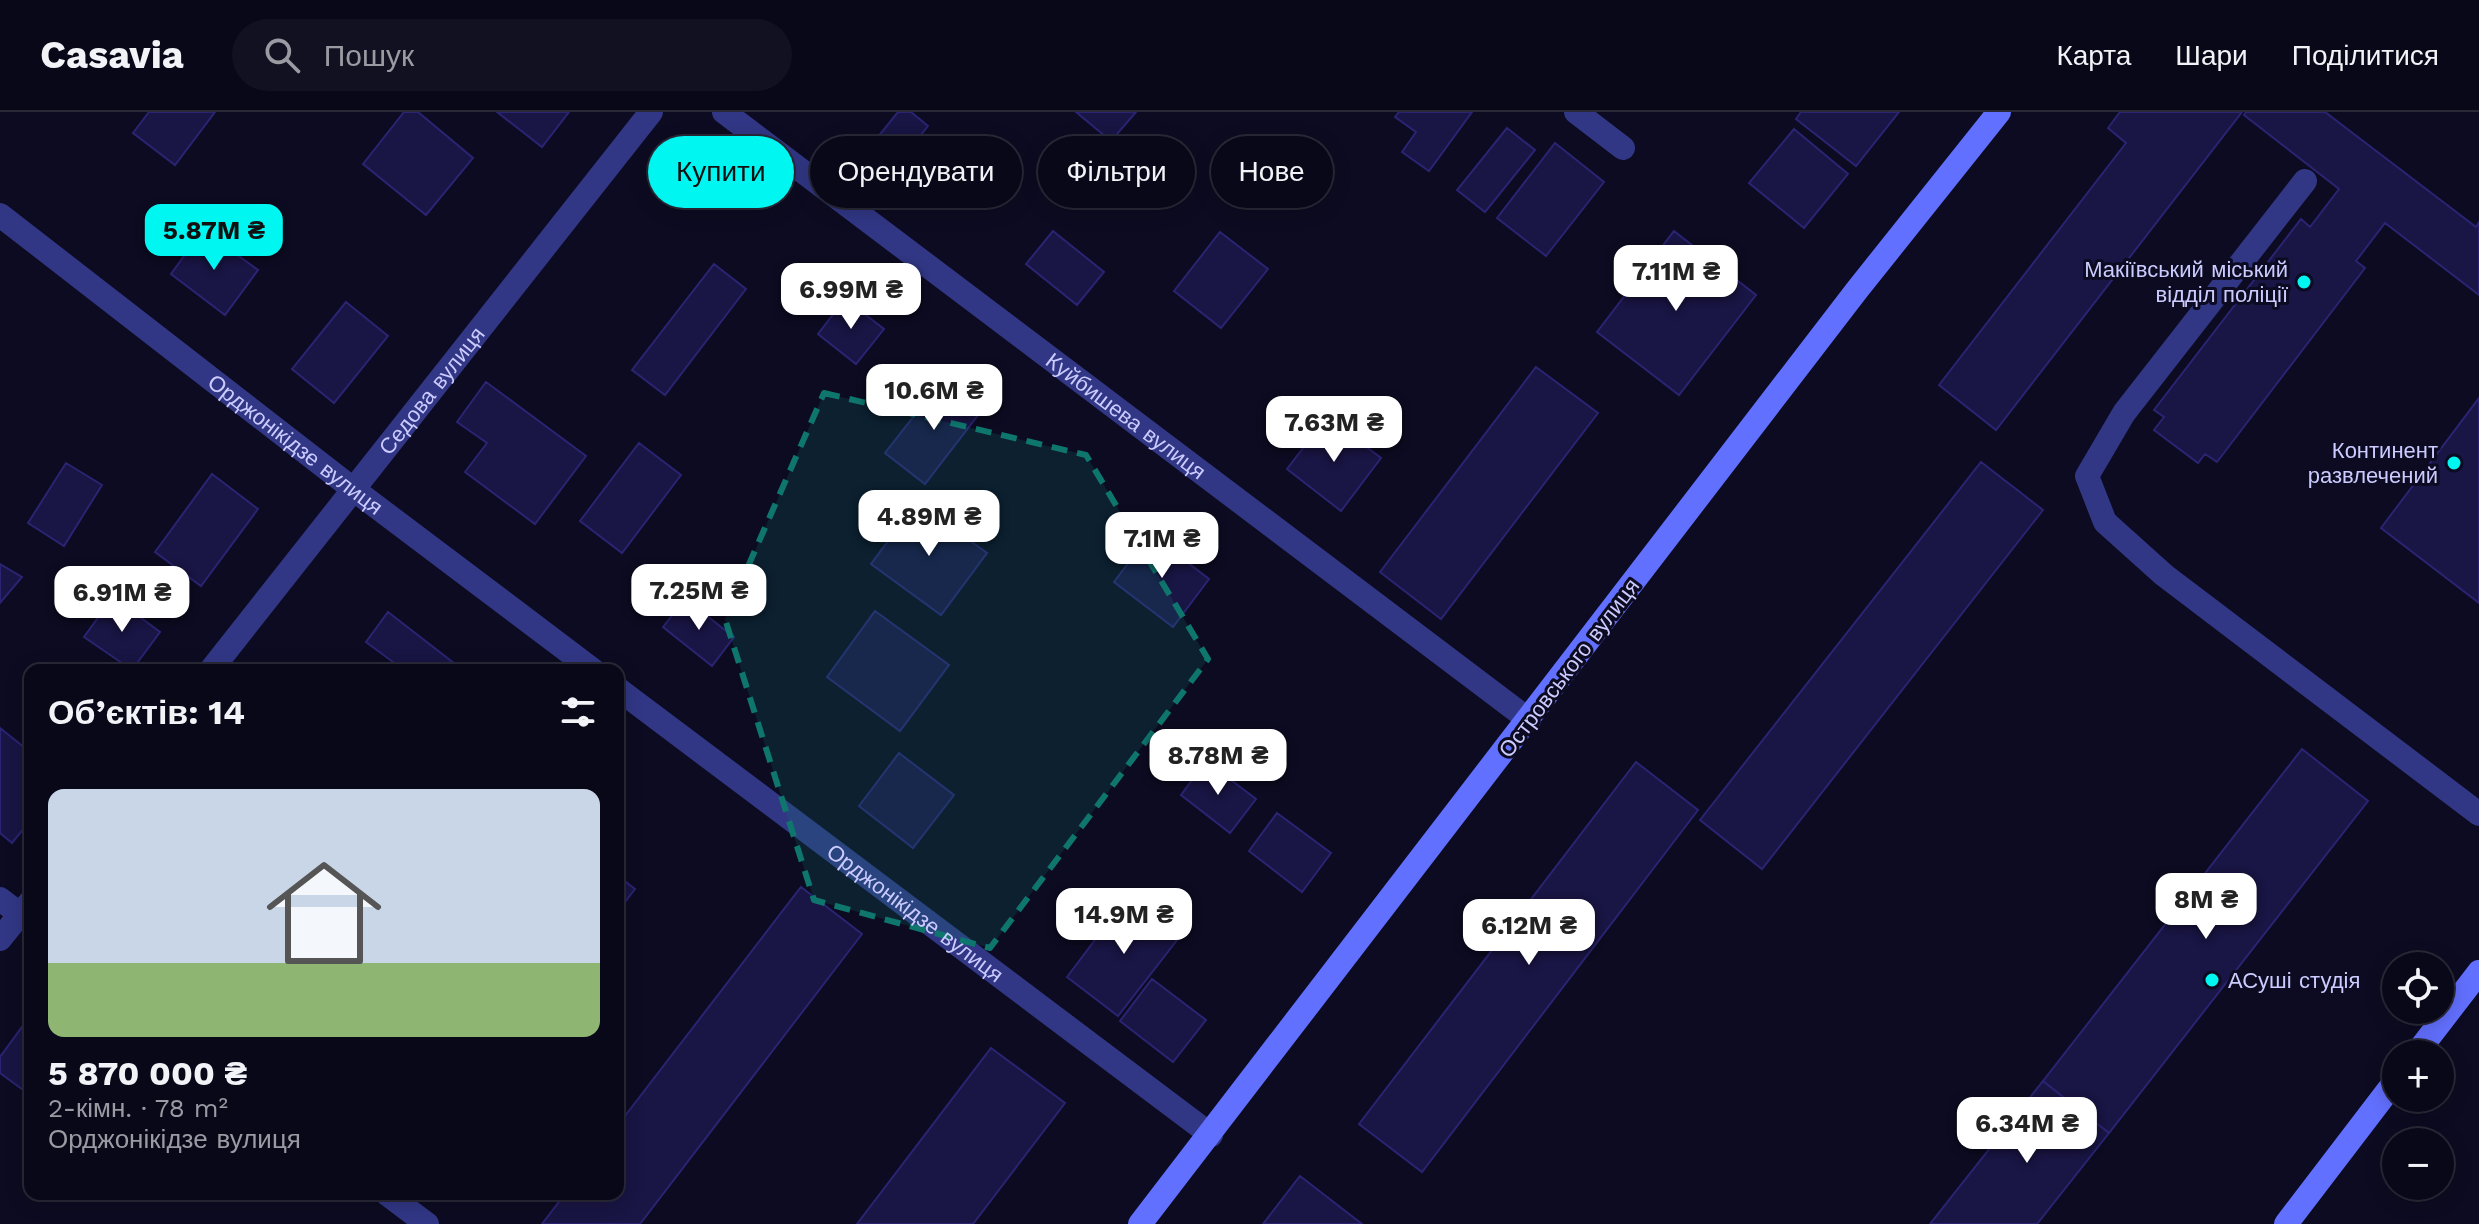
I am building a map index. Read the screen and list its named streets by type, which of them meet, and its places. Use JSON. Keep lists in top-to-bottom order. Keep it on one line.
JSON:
{"streets":{"street":["Седова вулиця","Куйбишева вулиця","Орджонікідзе вулиця","Островського вулиця"]},"crossings":[["Седова вулиця","Орджонікідзе вулиця"],["Куйбишева вулиця","Островського вулиця"],["Орджонікідзе вулиця","Островського вулиця"]],"places":["Макіївський міський відділ поліції","Континент развлечений","АСуші студія"],"page":{"header":"Casavia","search":"Пошук","nav":["Карта","Шари","Поділитися"],"chip":["Купити","Орендувати","Фільтри","Нове"],"price":["5.87M ₴","7.11M ₴","6.99M ₴","10.6M ₴","7.63M ₴","4.89M ₴","7.1M ₴","7.25M ₴","6.91M ₴","8.78M ₴","8M ₴","14.9M ₴","6.12M ₴","6.34M ₴"],"heading":"Об’єктів: 14","list":[{"name":"5 870 000 ₴","note":"2-кімн. · 78 m² · Орджонікідзе вулиця"}],"map_buttons":["+","−"]}}
